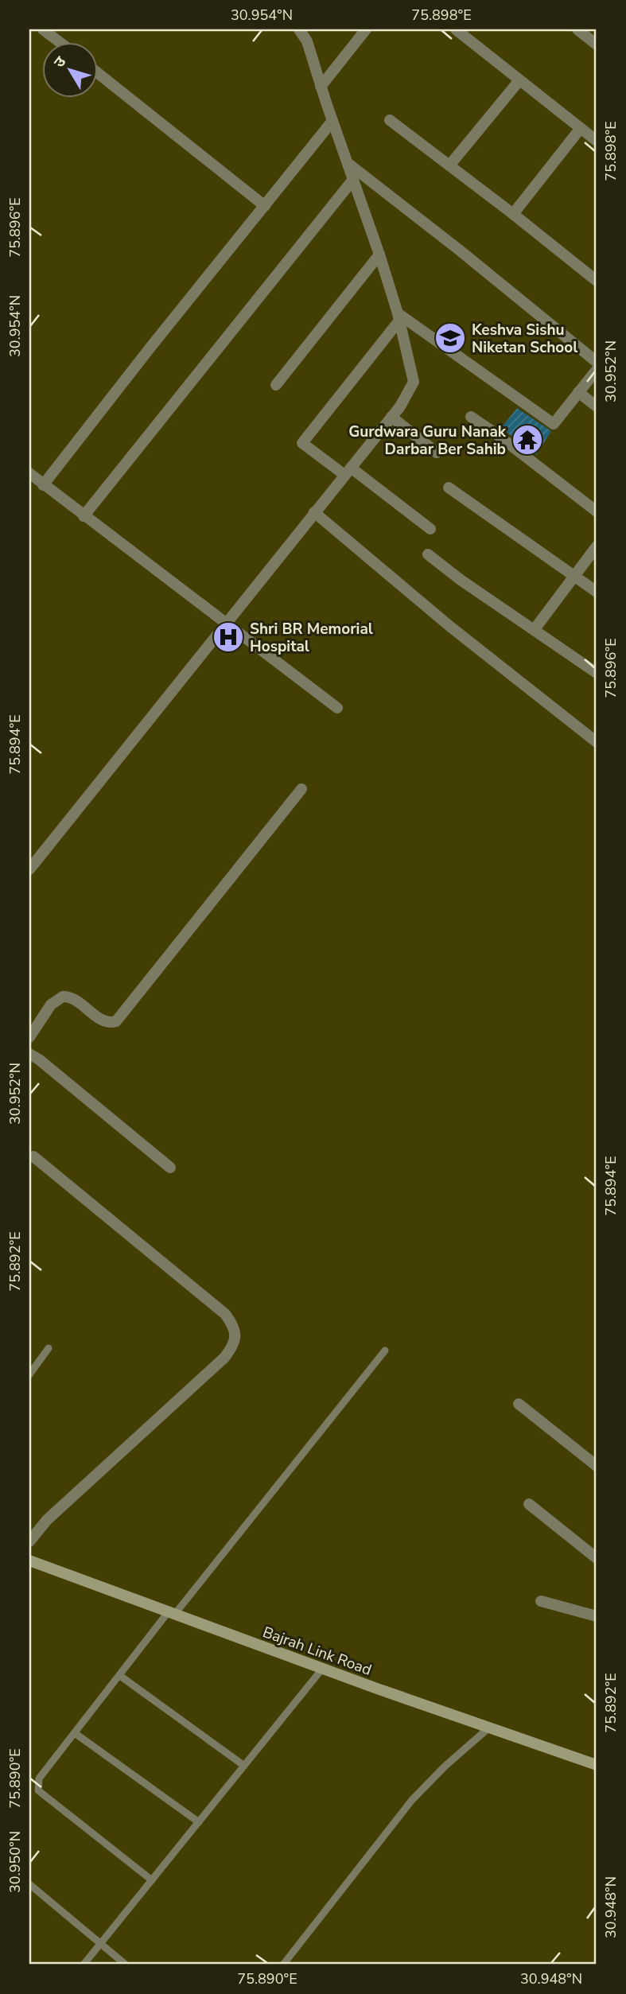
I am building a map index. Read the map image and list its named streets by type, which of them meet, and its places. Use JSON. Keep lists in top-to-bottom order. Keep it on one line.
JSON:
{"streets":{"street":["Bajrah Link Road"]},"places":{"school or university":["Keshva Sishu Niketan School"],"temple":["Gurdwara Guru Nanak Darbar Ber Sahib"],"hospital":["Shri BR Memorial Hospital"]},"north":"top left","coordinates":["30.954°N","75.898°E","75.896°E","30.952°N","75.894°E","75.892°E","75.890°E","30.950°N","30.948°N"]}
